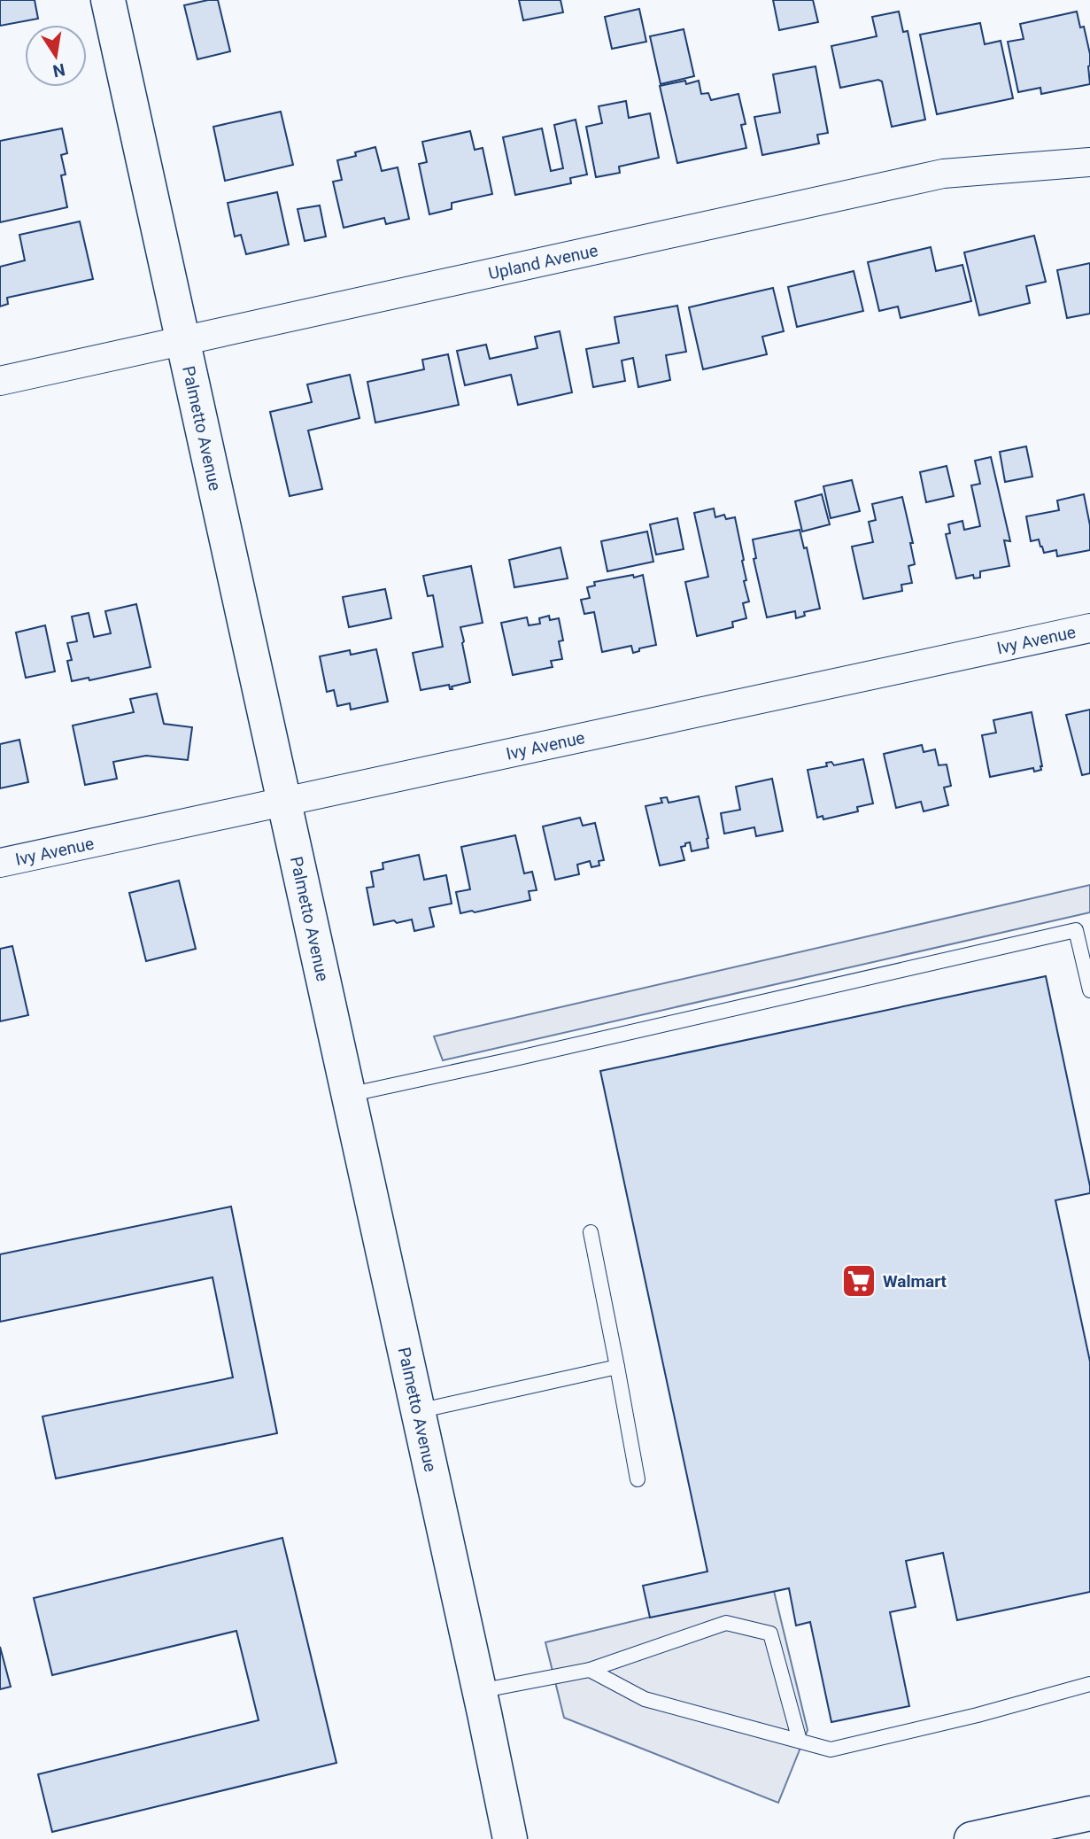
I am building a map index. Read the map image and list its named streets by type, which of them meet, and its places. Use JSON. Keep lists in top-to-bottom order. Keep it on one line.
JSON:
{"streets":{"street":["Upland Avenue","Palmetto Avenue","Ivy Avenue"]},"crossings":[["Upland Avenue","Palmetto Avenue"],["Palmetto Avenue","Ivy Avenue"]],"places":{"supermarket":["Walmart"]},"north":"bottom"}
